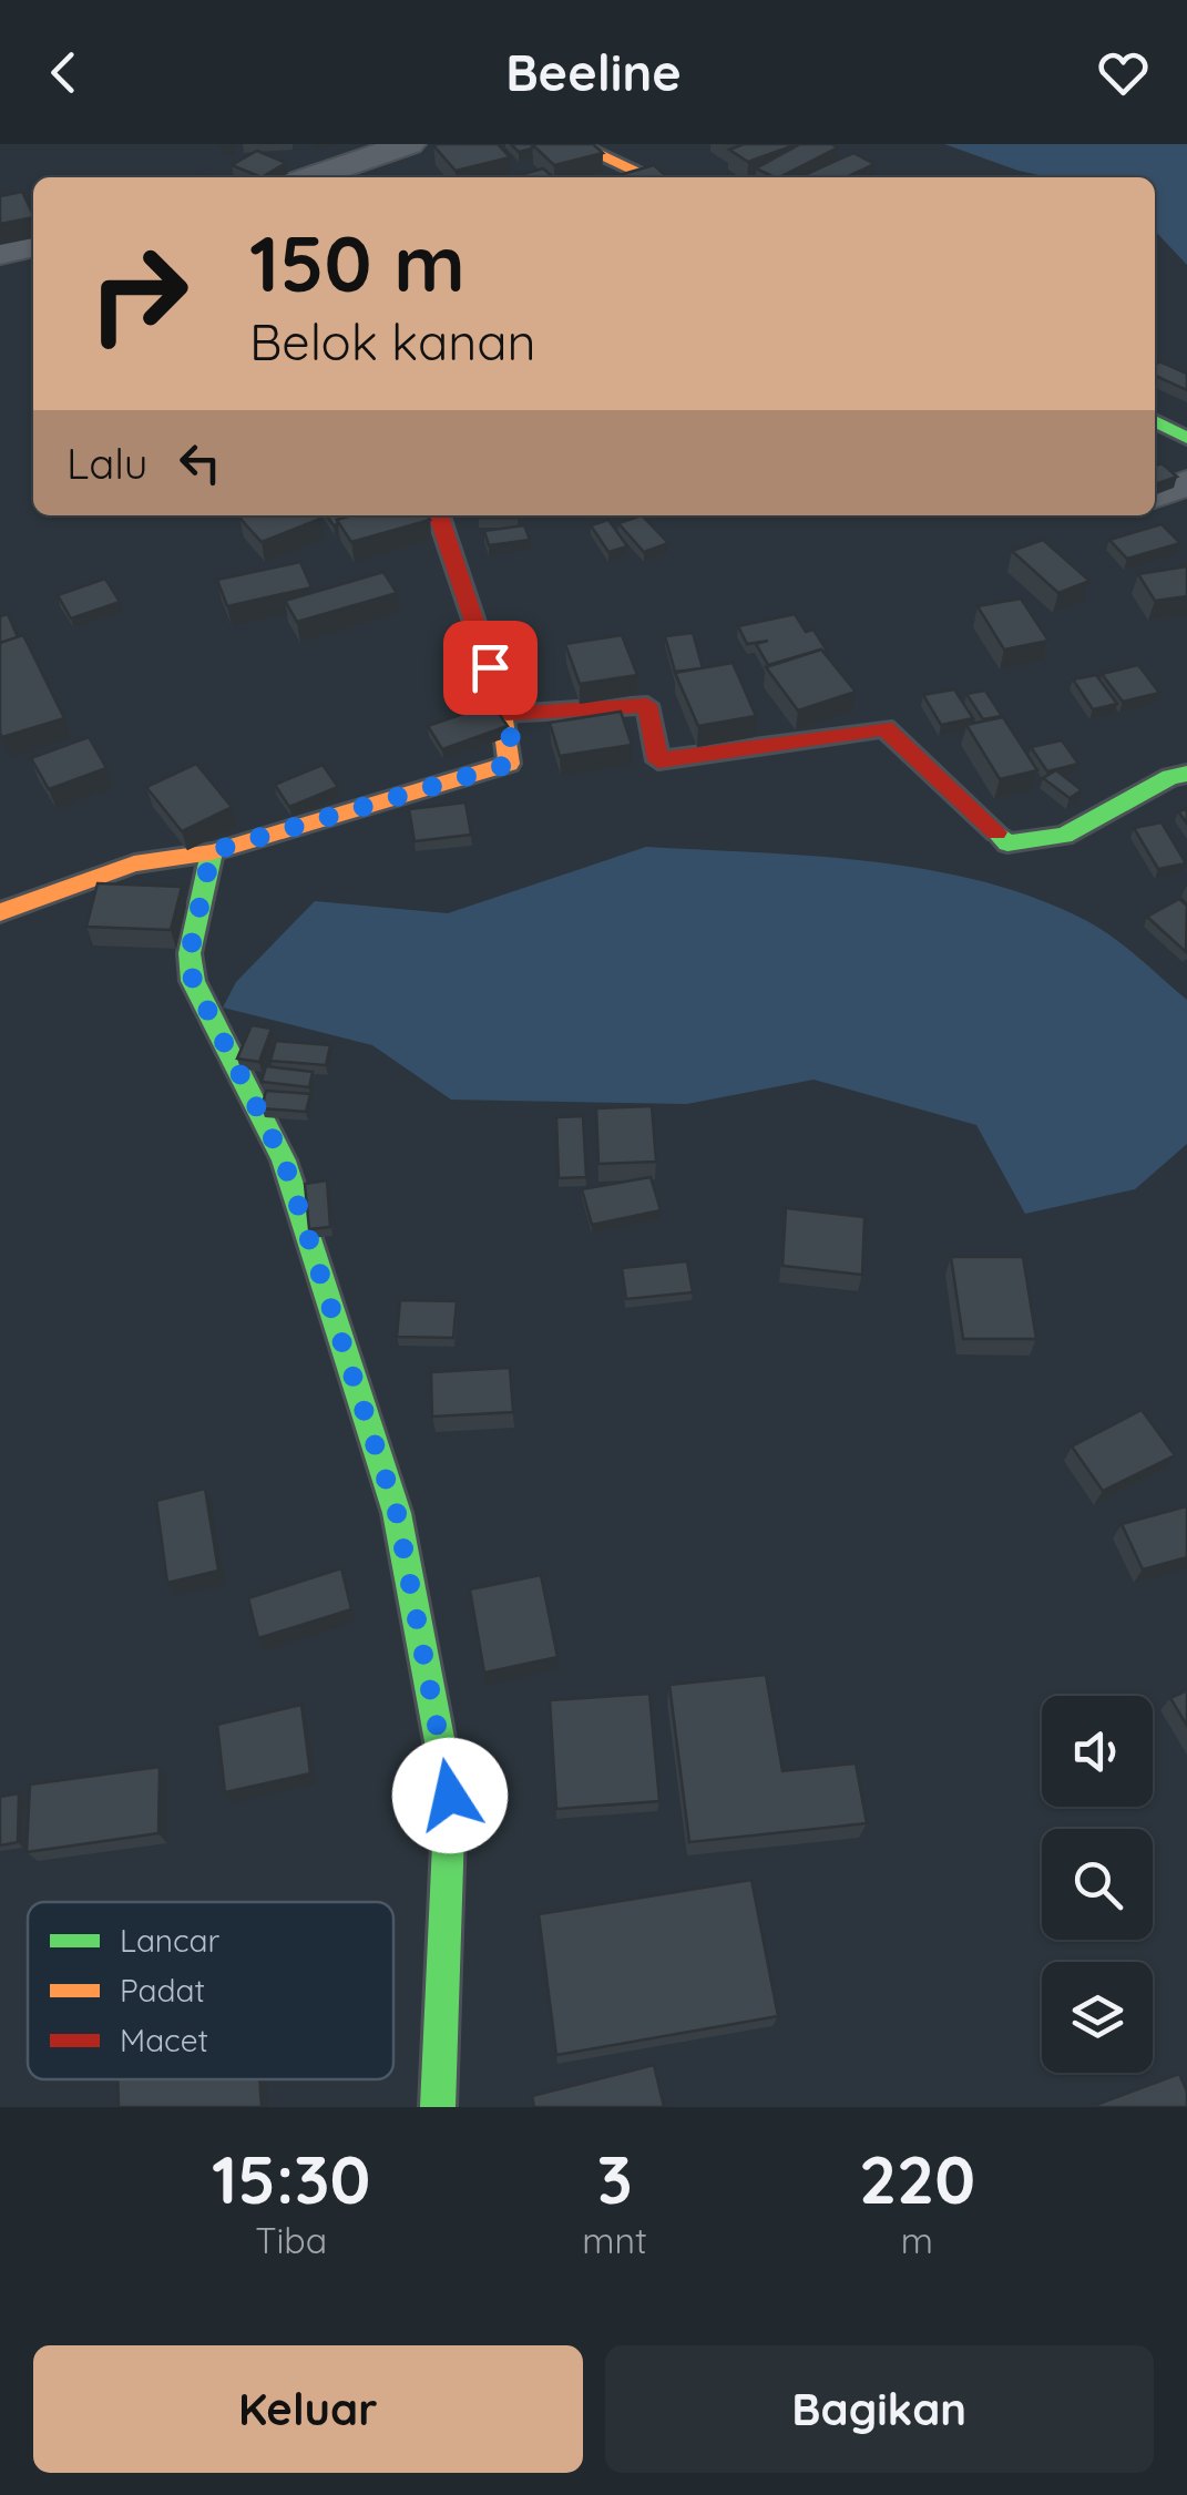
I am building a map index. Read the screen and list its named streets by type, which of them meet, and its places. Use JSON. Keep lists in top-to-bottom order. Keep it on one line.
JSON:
{"legend":["Lancar","Padat","Macet"],"page":{"header":"Beeline","turn":["150 m","Belok kanan"],"then":"Lalu","eta":["15:30","Tiba","3","mnt","220","m"],"buttons":["Keluar","Bagikan"]}}
